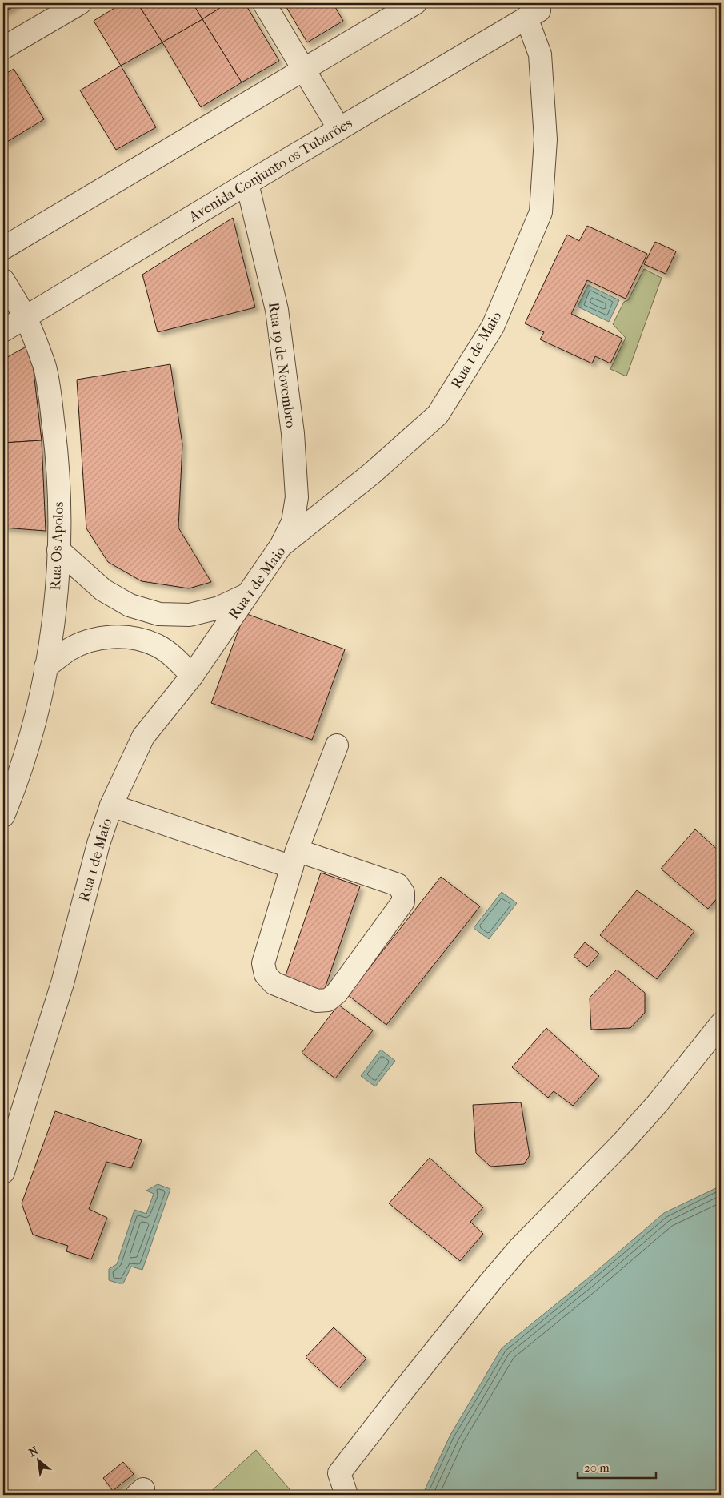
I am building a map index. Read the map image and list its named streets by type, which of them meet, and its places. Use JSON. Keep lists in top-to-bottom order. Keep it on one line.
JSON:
{"streets":{"street":["Avenida Conjunto os Tubarões","Rua 1 de Maio","Rua 19 de Novembro","Rua Os Apolos"]},"crossings":[["Avenida Conjunto os Tubarões","Rua 1 de Maio"],["Avenida Conjunto os Tubarões","Rua 19 de Novembro"],["Avenida Conjunto os Tubarões","Rua Os Apolos"],["Rua 1 de Maio","Rua 19 de Novembro"]],"scale_bar":"20 m","north":"top left"}
